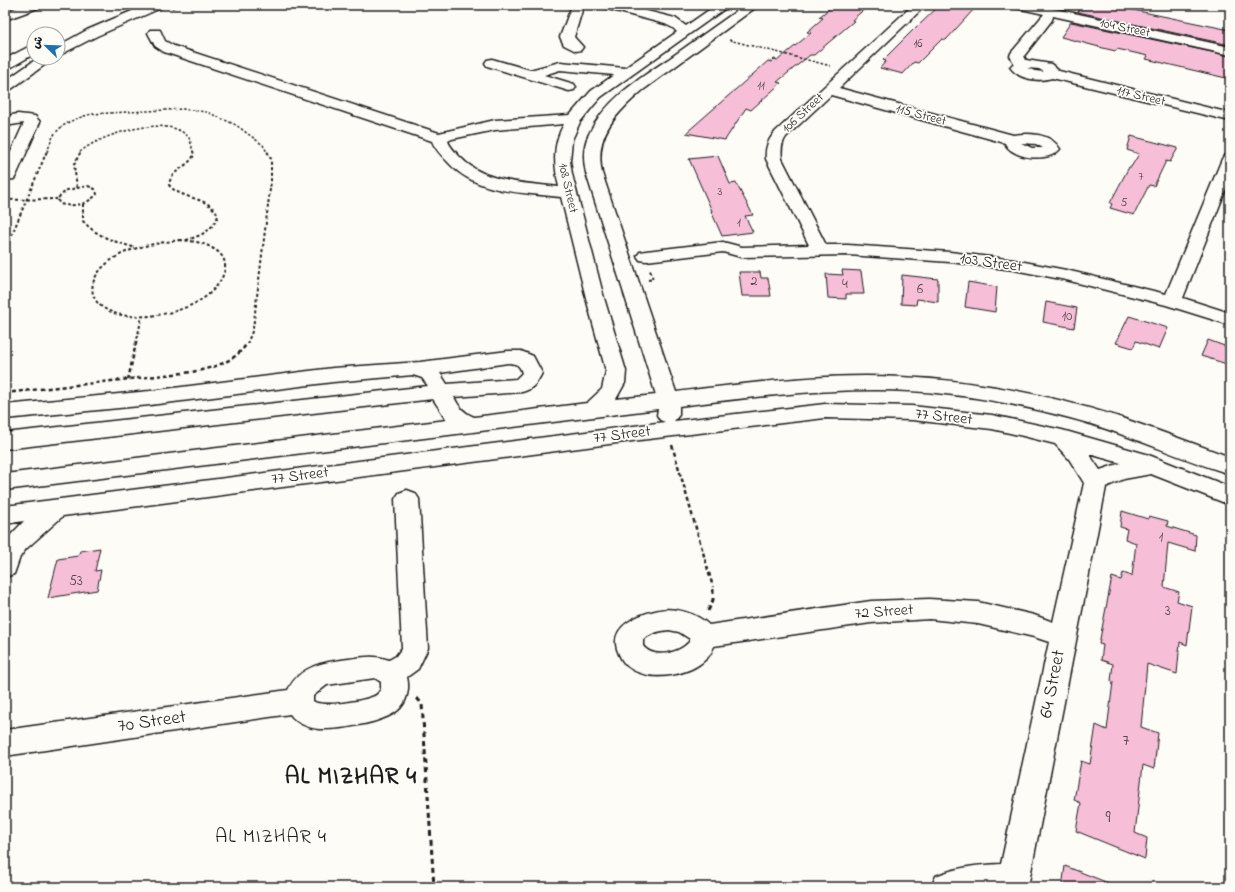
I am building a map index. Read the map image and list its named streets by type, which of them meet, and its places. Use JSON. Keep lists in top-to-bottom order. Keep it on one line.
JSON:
{"streets":{"street":["104 Street","117 Street","106 Street","115 Street","108 Street","103 Street","77 Street","72 Street","64 Street","70 Street"]},"crossings":[["106 Street","115 Street"],["106 Street","103 Street"],["108 Street","77 Street"],["72 Street","64 Street"]],"districts":["AL MIZHAR 4","AL MIZHAR 4"],"house_numbers":["16","11","7","3","5","1","2","4","6","10","1","53","3","7","9"],"north":"top left"}
